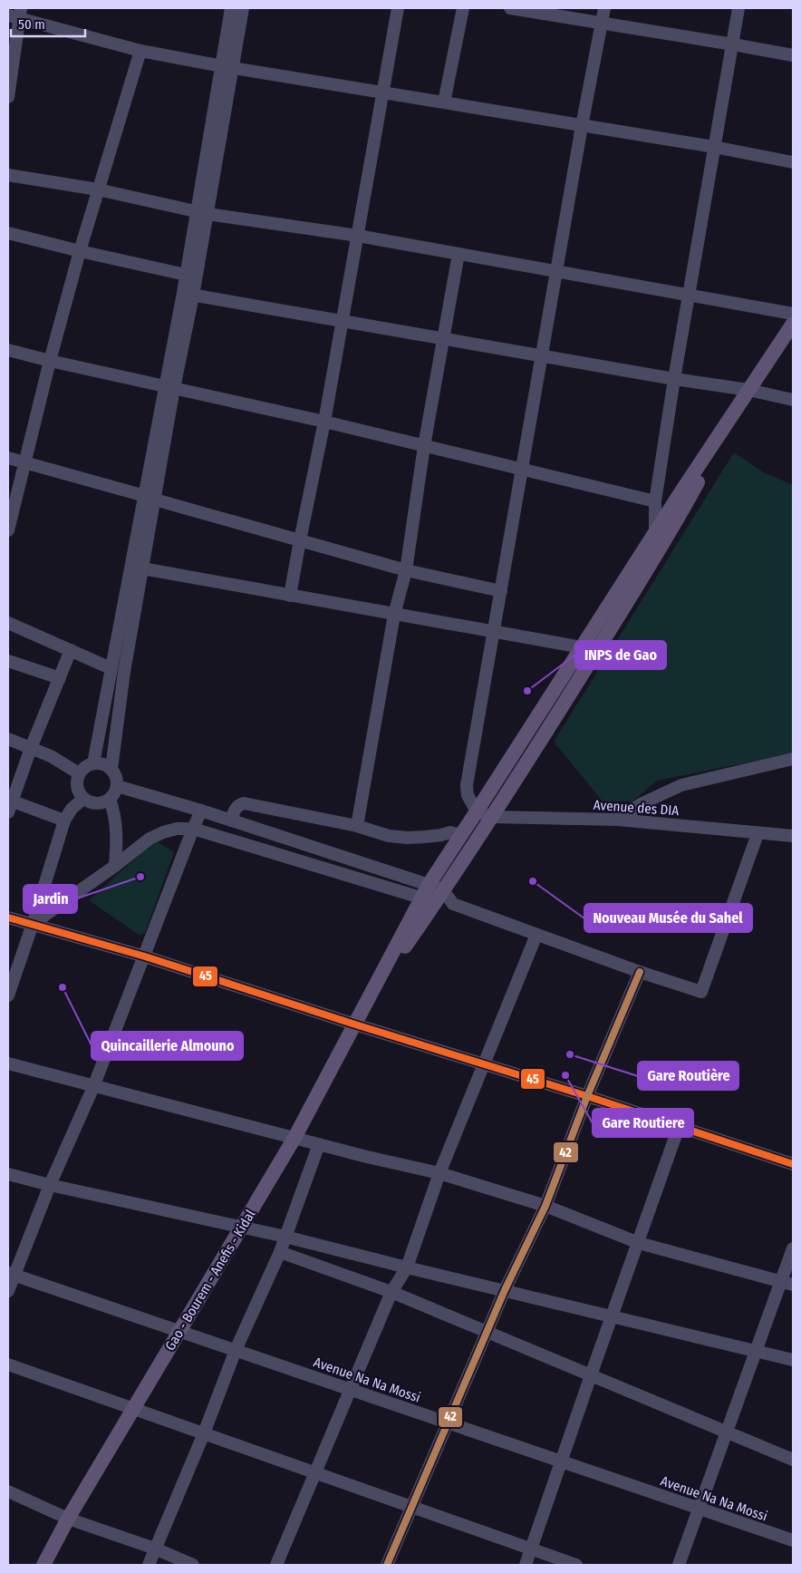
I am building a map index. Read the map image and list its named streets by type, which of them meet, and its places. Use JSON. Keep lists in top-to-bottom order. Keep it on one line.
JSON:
{"streets":{"main road":["Gao - Bourem - Anefis - Kidal"],"street":["Avenue des DIA","Avenue Na Na Mossi"]},"crossings":[["Gao - Bourem - Anefis - Kidal","Avenue Na Na Mossi"]],"places":["INPS de Gao","Jardin","Nouveau Musée du Sahel","Quincaillerie Almouno","Gare Routière","Gare Routiere"],"lines":["transit line 45","transit line 42"],"scale_bar":"50 m"}
